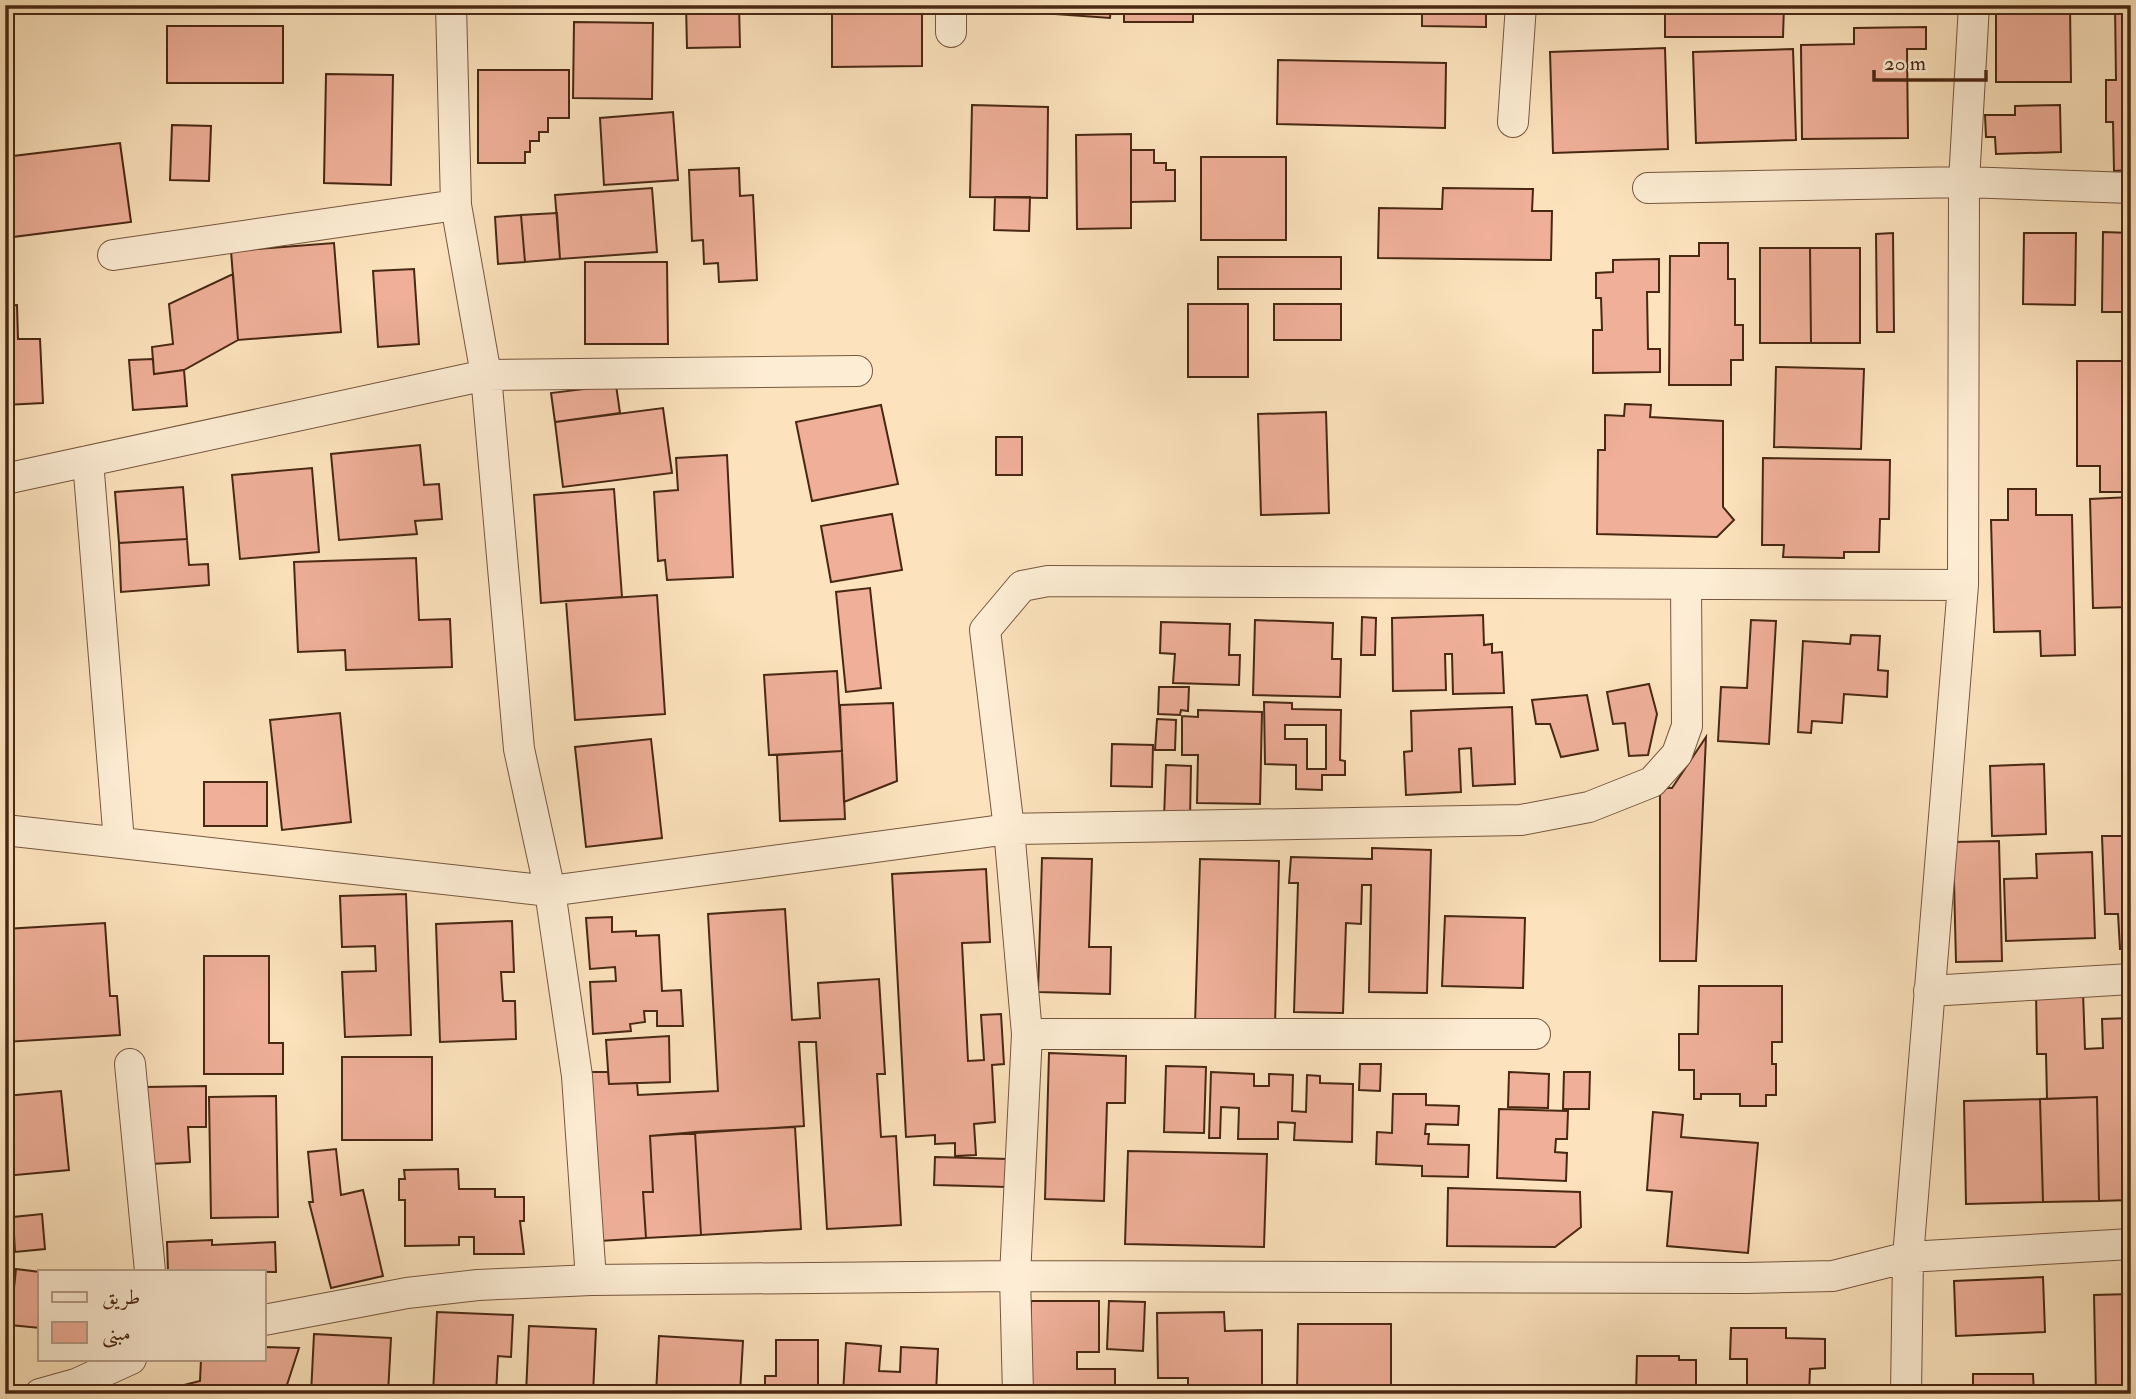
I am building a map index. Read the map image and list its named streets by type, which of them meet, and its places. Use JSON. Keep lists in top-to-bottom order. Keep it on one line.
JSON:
{"legend":["طريق","مبنى"],"scale_bar":"20 m"}
